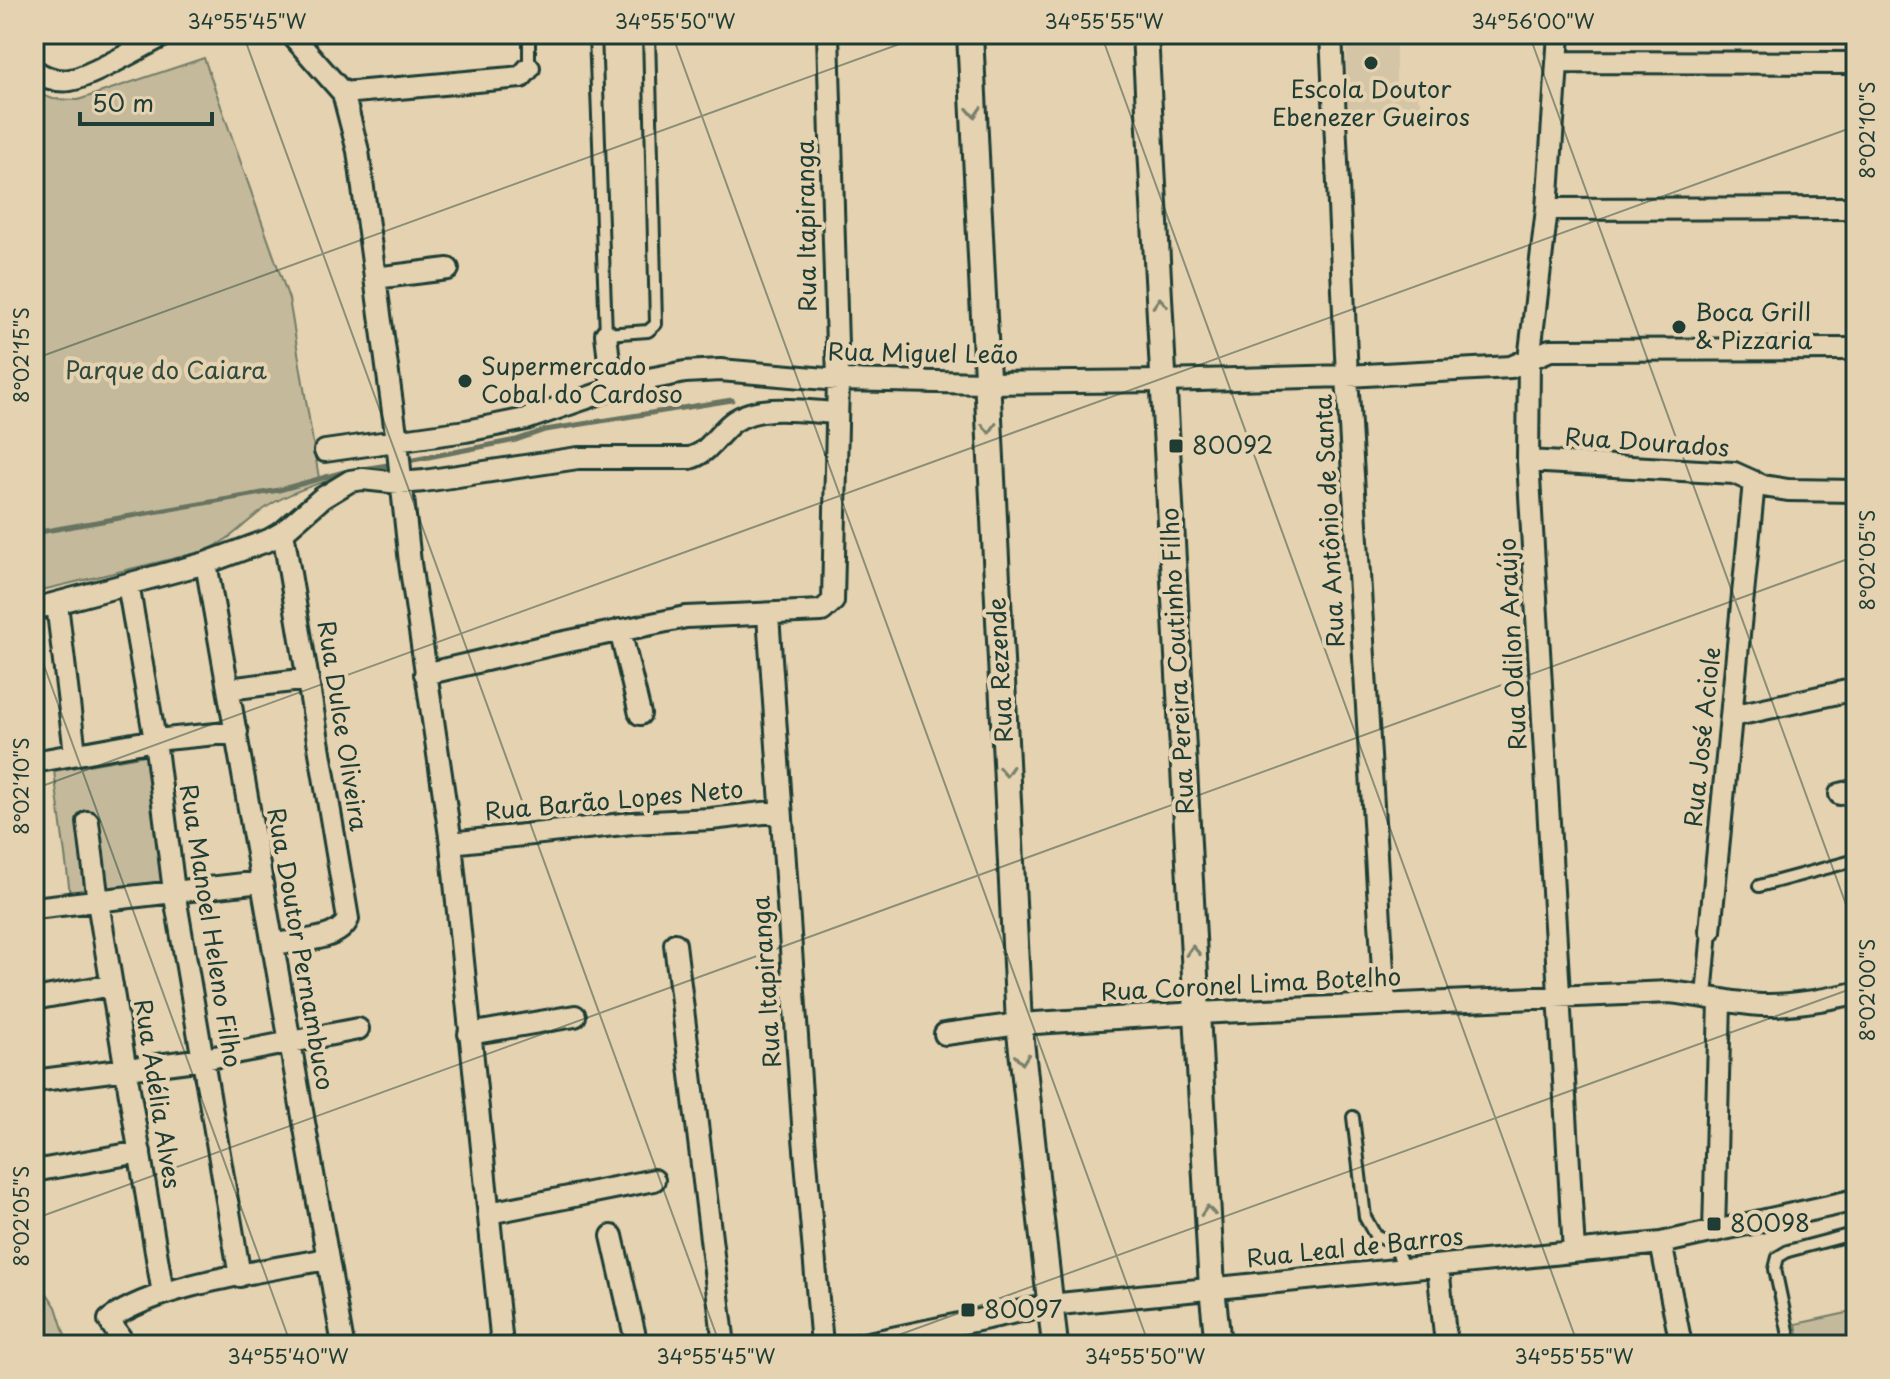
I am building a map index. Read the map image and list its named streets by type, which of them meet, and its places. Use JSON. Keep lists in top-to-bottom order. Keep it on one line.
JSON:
{"streets":{"street":["Rua Itapiranga","Rua Miguel Leão","Rua Dourados","Rua Antônio de Santa","Rua Odilon Araújo","Rua Pereira Coutinho Filho","Rua Rezende","Rua Dulce Oliveira","Rua José Aciole","Rua Barão Lopes Neto","Rua Manoel Heleno Filho","Rua Doutor Pernambuco","Rua Coronel Lima Botelho","Rua Adélia Alves","Rua Leal de Barros"]},"crossings":[["Rua Itapiranga","Rua Miguel Leão"],["Rua Itapiranga","Rua Barão Lopes Neto"],["Rua Miguel Leão","Rua Antônio de Santa"],["Rua Miguel Leão","Rua Odilon Araújo"],["Rua Miguel Leão","Rua Pereira Coutinho Filho"],["Rua Miguel Leão","Rua Rezende"],["Rua Dourados","Rua Odilon Araújo"],["Rua Dourados","Rua José Aciole"],["Rua Antônio de Santa","Rua Coronel Lima Botelho"],["Rua Odilon Araújo","Rua Coronel Lima Botelho"],["Rua Odilon Araújo","Rua Leal de Barros"],["Rua Pereira Coutinho Filho","Rua Coronel Lima Botelho"],["Rua Pereira Coutinho Filho","Rua Leal de Barros"],["Rua Rezende","Rua Coronel Lima Botelho"],["Rua Rezende","Rua Leal de Barros"],["Rua Dulce Oliveira","Rua Doutor Pernambuco"],["Rua José Aciole","Rua Coronel Lima Botelho"],["Rua José Aciole","Rua Leal de Barros"]],"one_way":["Rua Pereira Coutinho Filho","Rua Rezende"],"parks":["Parque do Caiara"],"places":{"other":["Escola Doutor Ebenezer Gueiros","Boca Grill & Pizzaria","Supermercado Cobal do Cardoso"],"transit":["80092","80098","80097"]},"scale_bar":"50 m","coordinates":["34°55'45\"W","34°55'50\"W","34°55'55\"W","34°56'00\"W","8°02'10\"S","8°02'15\"S","8°02'05\"S","8°02'00\"S","34°55'40\"W"]}
